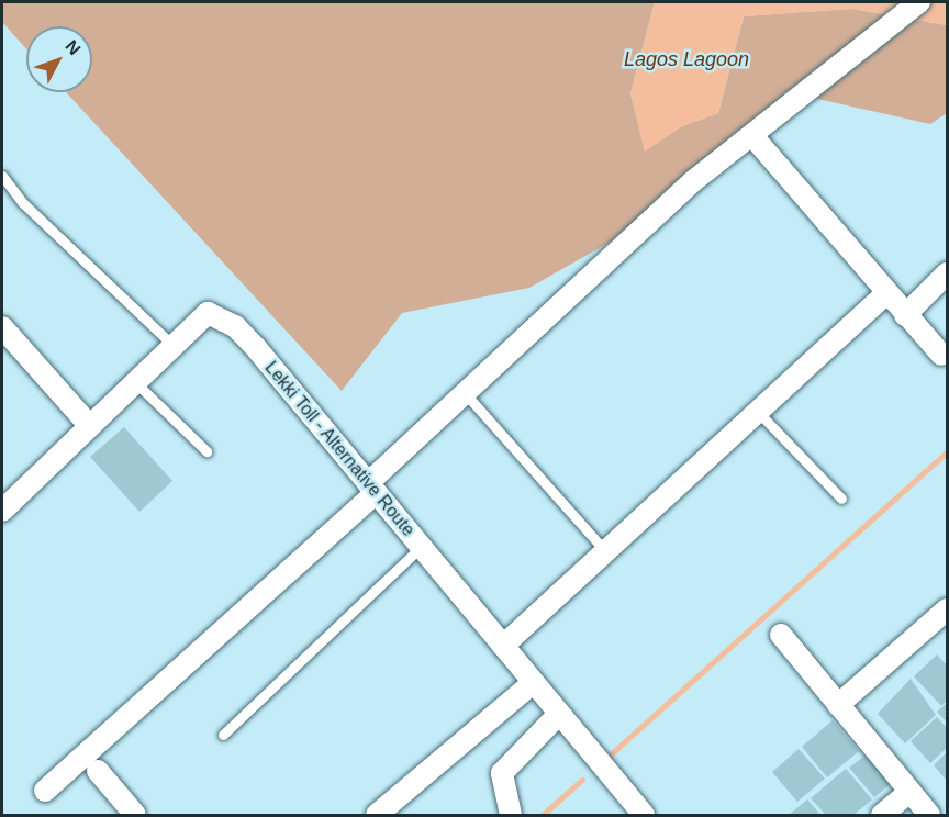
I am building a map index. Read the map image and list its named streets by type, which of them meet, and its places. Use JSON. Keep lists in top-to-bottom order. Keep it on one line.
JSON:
{"streets":{"street":["Lekki Toll - Alternative Route"]},"water":["Lagos Lagoon"],"north":"top right"}
